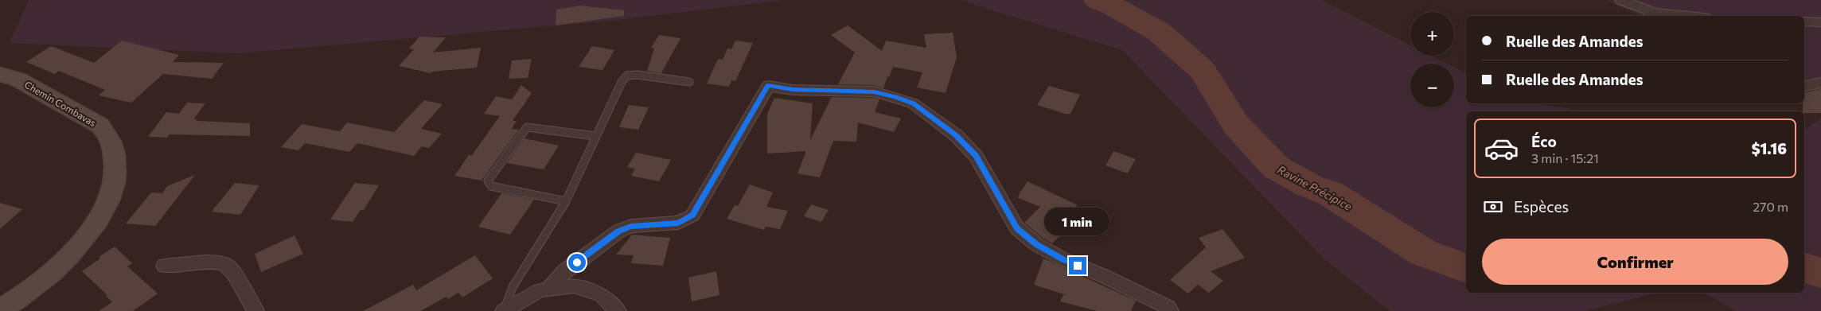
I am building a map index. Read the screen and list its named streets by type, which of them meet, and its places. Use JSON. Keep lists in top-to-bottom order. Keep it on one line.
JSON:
{"streets":{"street":["Chemin Combavas"]},"water":["Ravine Précipice"],"page":{"map_buttons":["+","−"],"banner":["Ruelle des Amandes","Ruelle des Amandes"],"list":[{"name":"Éco","note":"3 min · 15:21","value":"$1.16"}],"pay":["Espèces","270 m"],"bubble":"1 min","buttons":"Confirmer"}}
